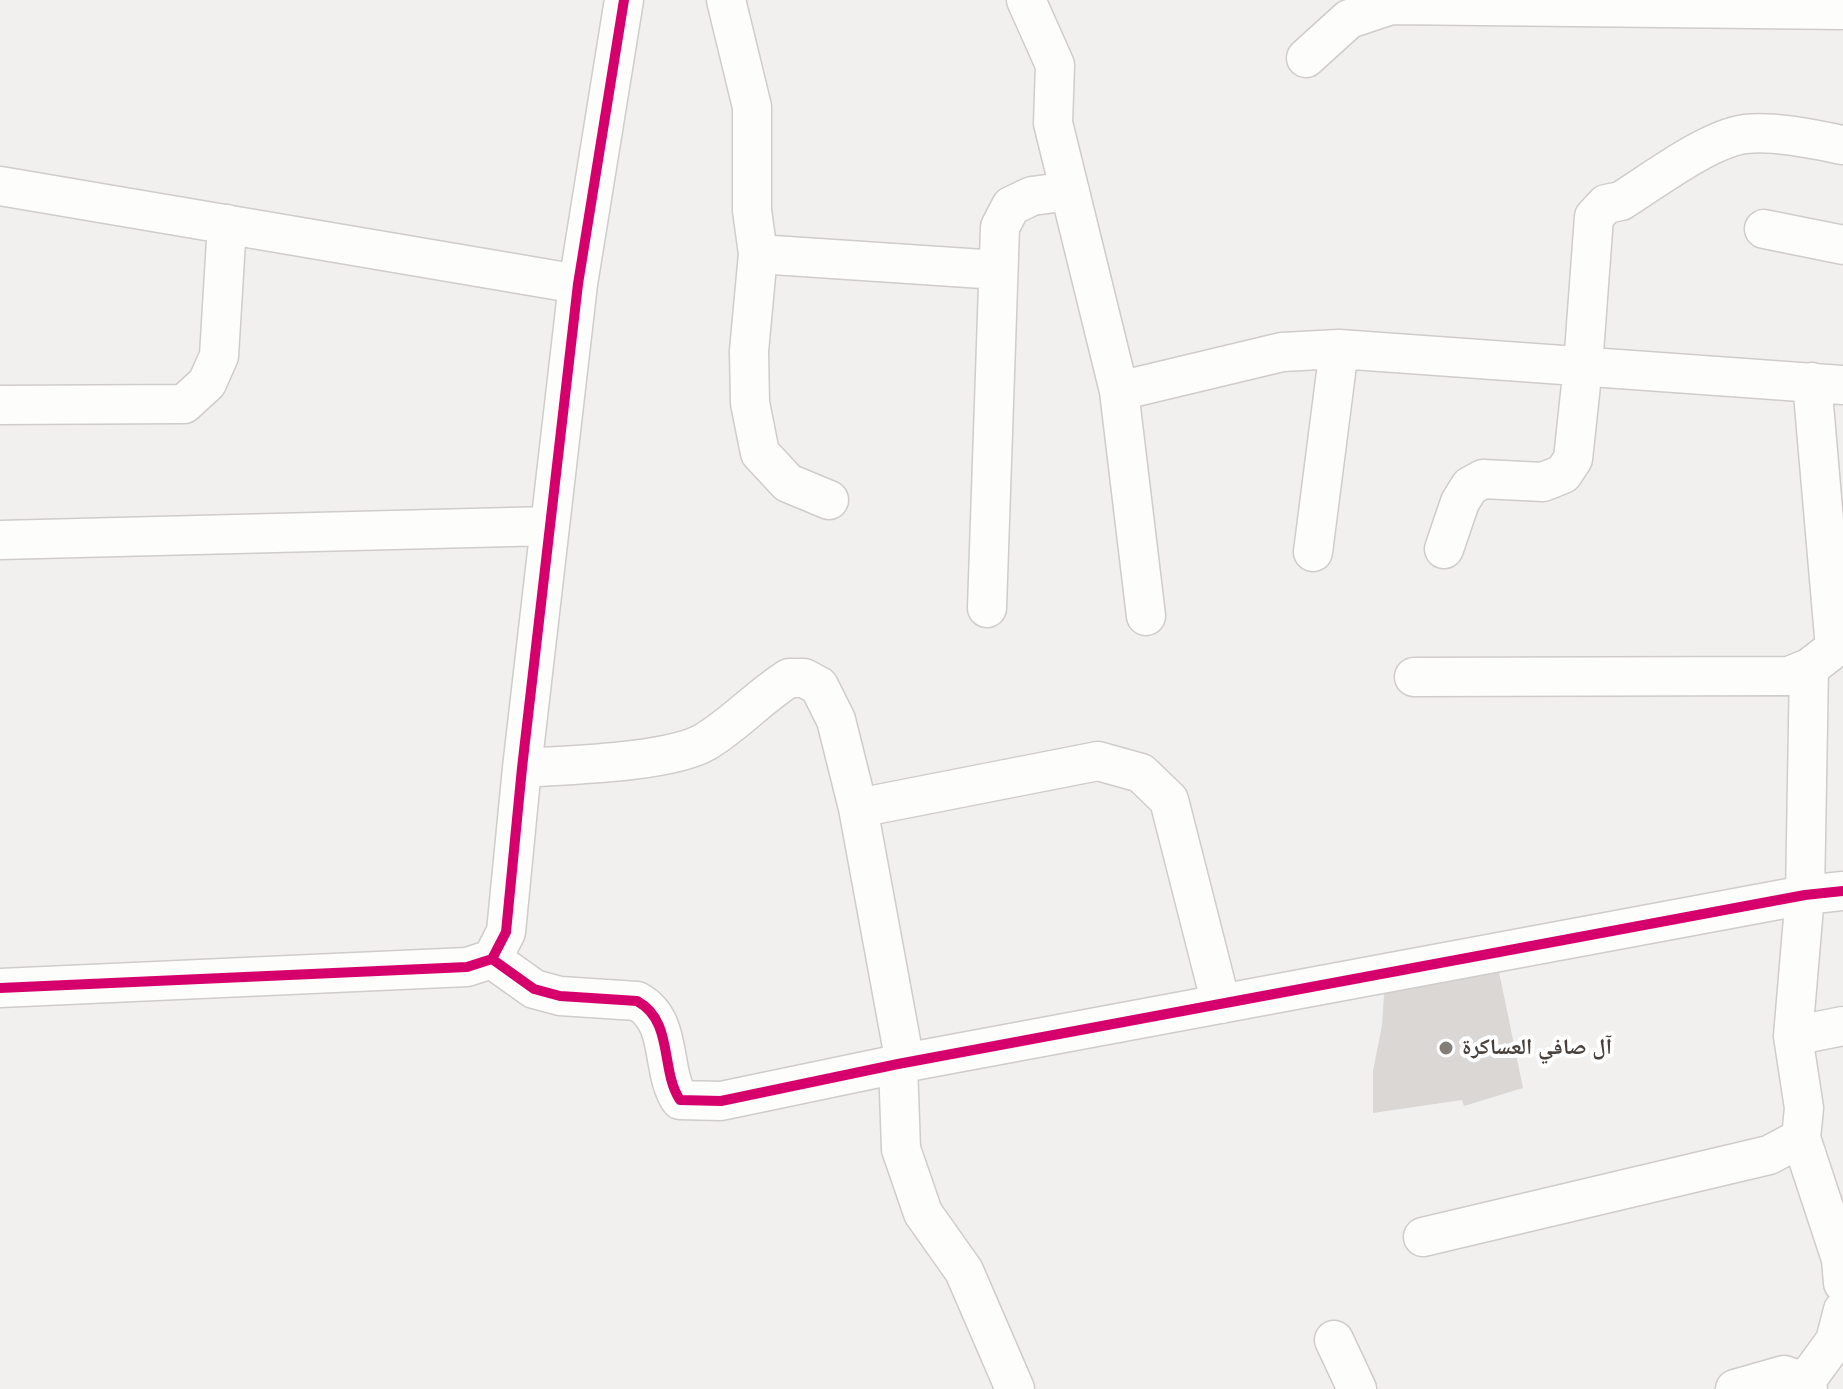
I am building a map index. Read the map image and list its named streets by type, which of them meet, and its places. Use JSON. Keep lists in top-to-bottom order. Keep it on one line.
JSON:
{"places":["آل صافي العساكرة"]}
